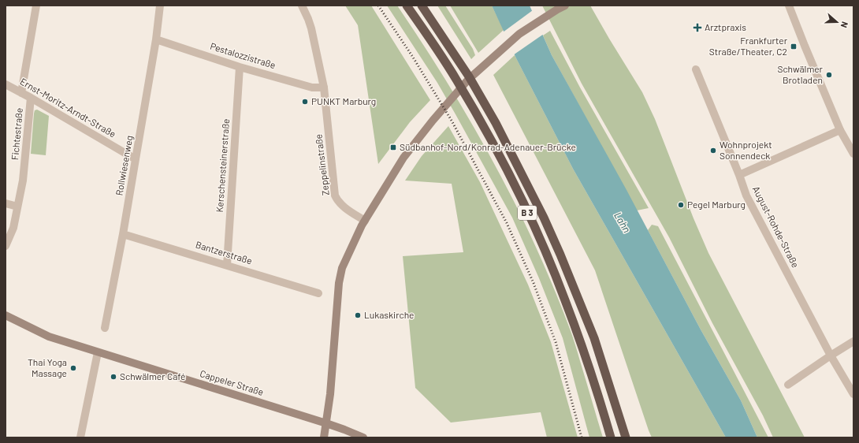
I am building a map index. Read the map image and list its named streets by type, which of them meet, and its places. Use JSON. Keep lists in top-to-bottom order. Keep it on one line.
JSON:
{"streets":{"highway":["B 3"],"main road":["Cappeler Straße"],"street":["Pestalozzistraße","Ernst-Moritz-Arndt-Straße","Fichtestraße","Zeppelinstraße","Rollwiesenweg","Kerschensteinerstraße","August-Rohde-Straße","Bantzerstraße"]},"crossings":[["Pestalozzistraße","Zeppelinstraße"],["Pestalozzistraße","Rollwiesenweg"],["Pestalozzistraße","Kerschensteinerstraße"],["Ernst-Moritz-Arndt-Straße","Fichtestraße"],["Ernst-Moritz-Arndt-Straße","Rollwiesenweg"],["Rollwiesenweg","Bantzerstraße"],["Kerschensteinerstraße","Bantzerstraße"]],"water":["Lahn"],"places":{"health":["Arztpraxis"],"transit":["Frankfurter Straße/Theater, C2","Südbanhof-Nord/Konrad-Adenauer-Brücke"],"other":["Schwälmer Brotladen","PUNKT Marburg","Wohnprojekt Sonnendeck","Pegel Marburg","Lukaskirche","Thai Yoga Massage","Schwälmer Café"]},"north":"right"}
